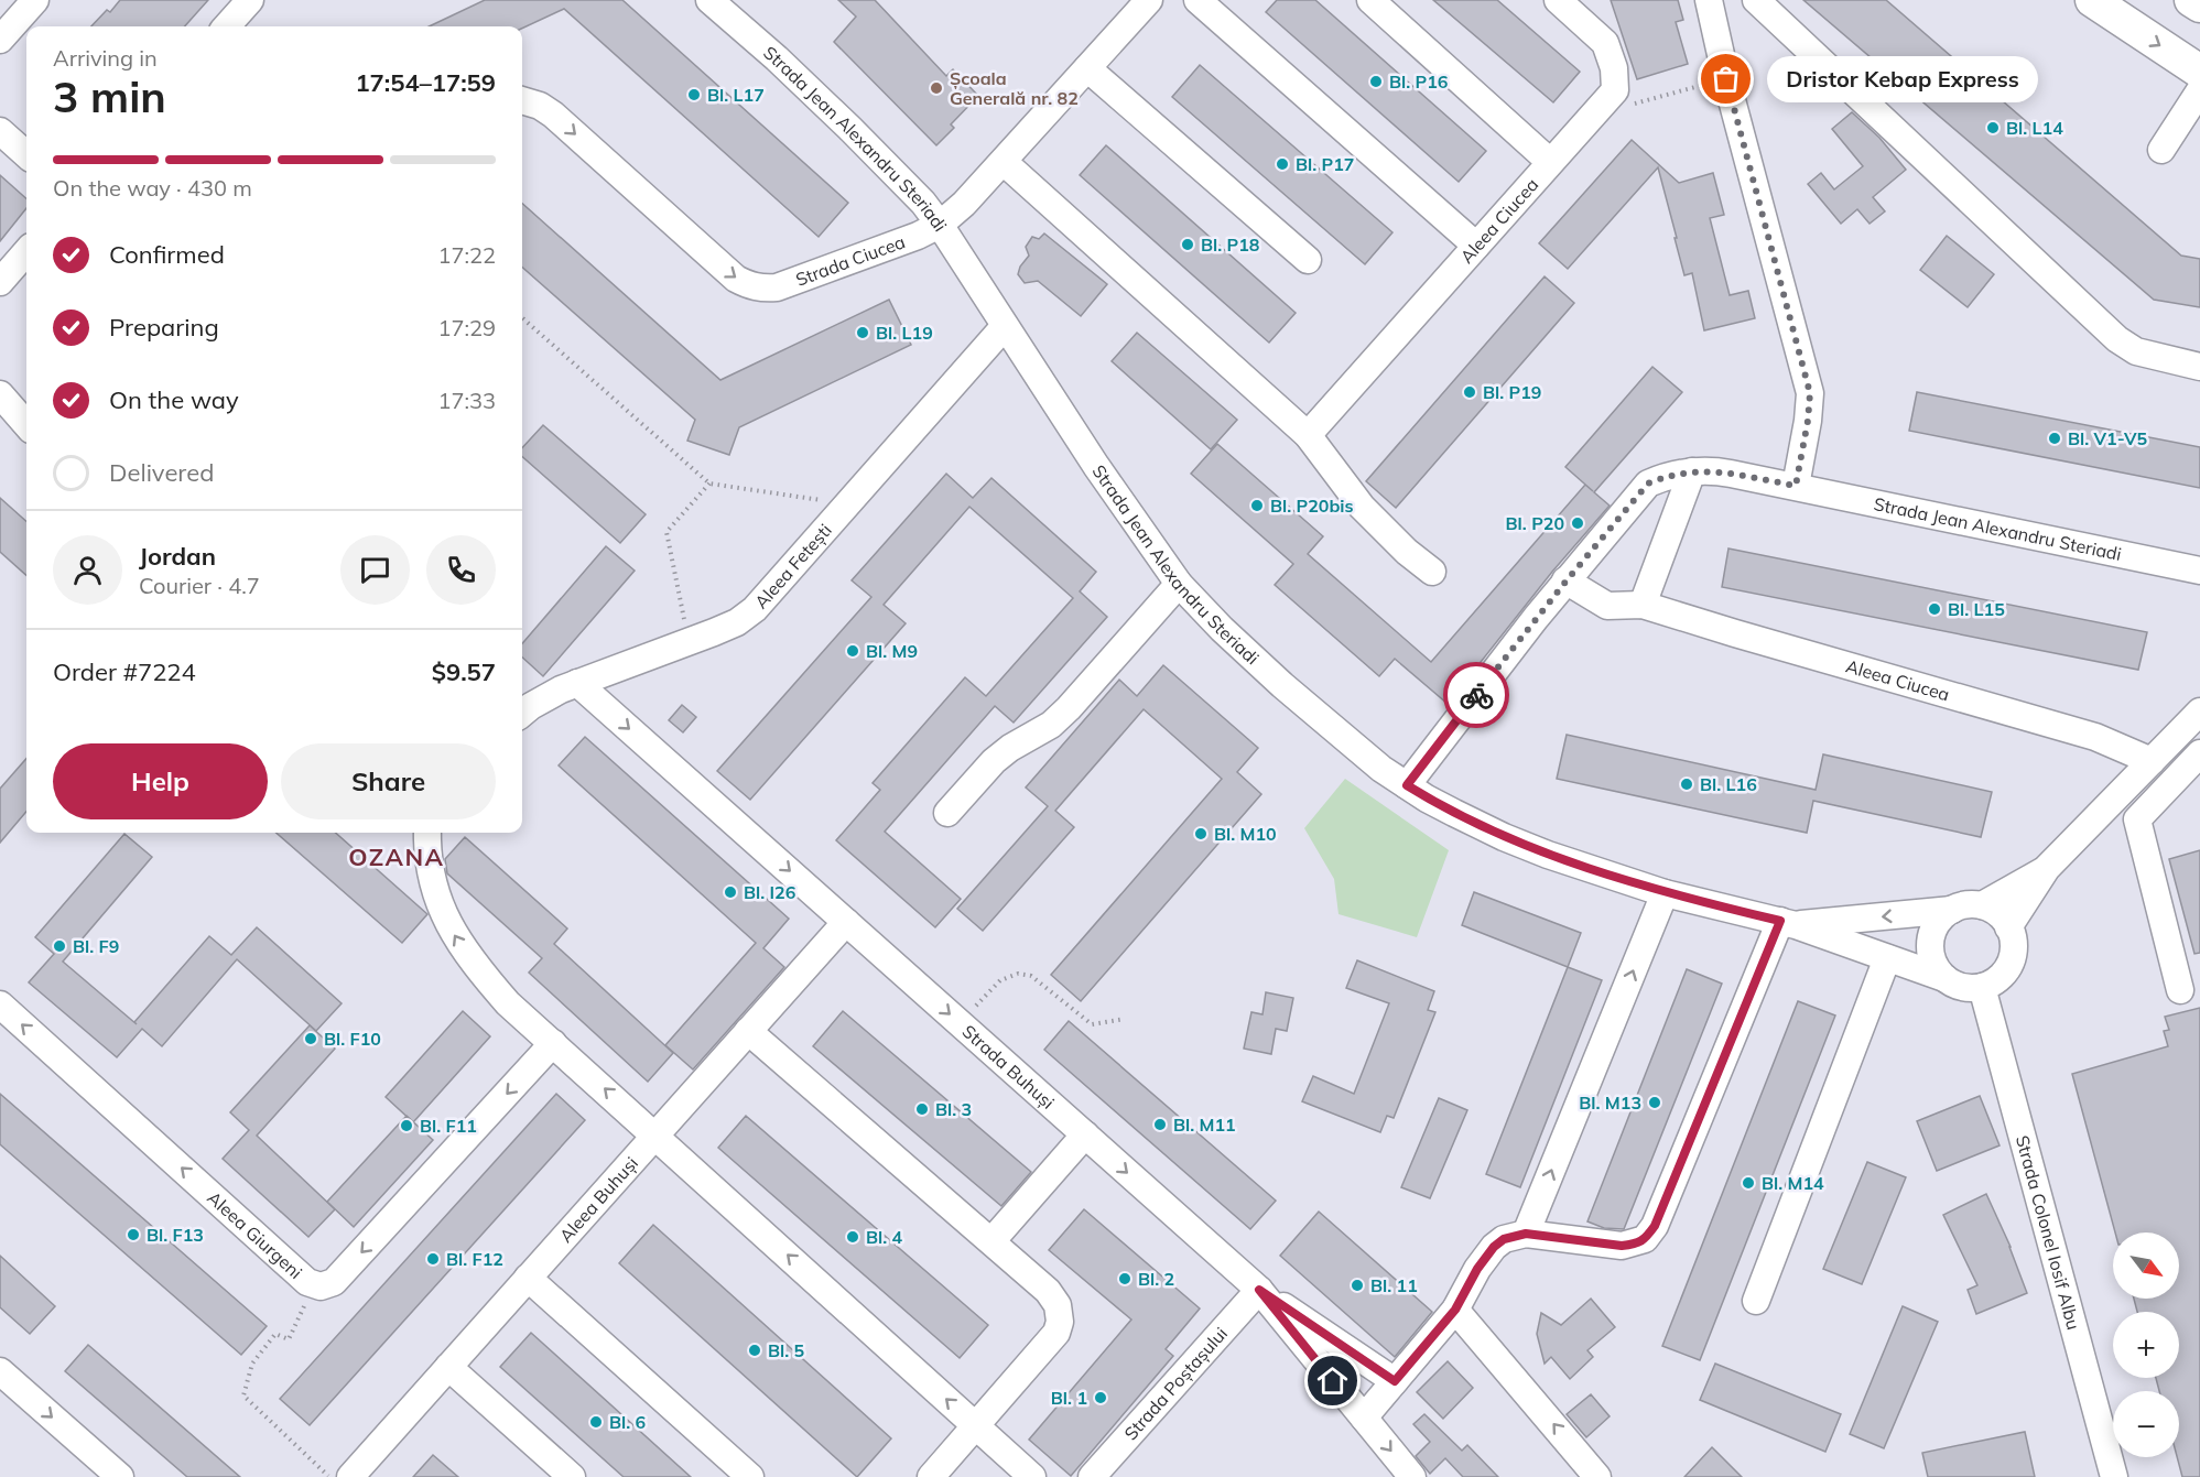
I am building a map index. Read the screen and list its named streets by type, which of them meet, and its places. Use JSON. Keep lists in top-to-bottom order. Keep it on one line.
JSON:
{"streets":{"street":["Strada Jean Alexandru Steriadi","Aleea Ciucea","Strada Ciucea","Aleea Fetești","Strada Buhuși","Aleea Buhuși","Strada Colonel Iosif Albu","Aleea Giurgeni","Strada Poștașului"]},"crossings":[["Strada Jean Alexandru Steriadi","Strada Ciucea"],["Strada Jean Alexandru Steriadi","Aleea Fetești"],["Strada Jean Alexandru Steriadi","Strada Colonel Iosif Albu"],["Aleea Fetești","Strada Buhuși"],["Strada Buhuși","Aleea Buhuși"],["Strada Buhuși","Strada Poștașului"]],"one_way":["Strada Ciucea"],"districts":["OZANA"],"places":["Dristor Kebap Express","Bl. P16","Școala Generală nr. 82","Bl. L17","Bl. L14","Bl. P17","Bl. P18","Bl. L19","Bl. P19","Bl. V1-V5","Bl. P20bis","Bl. P20","Bl. L15","Bl. M9","Bl. L16","Bl. M10","Bl. I26","Bl. F9","Bl. F10","Bl. M13","Bl. 3","Bl. M11","Bl. F11","Bl. M14","Bl. F13","Bl. 4","Bl. F12","Bl. 2","Bl. 11","Bl. 5","Bl. 1","Bl. 6"],"north":"bottom right","page":{"heading":["3 min","Arriving in","17:54–17:59"],"panel":["Jordan","Courier · 4.7","Order #7224","$9.57"],"bubble":"Dristor Kebap Express","bar":"On the way · 430 m","list":[["Confirmed","17:22"],["Preparing","17:29"],["On the way","17:33"],"Delivered"],"buttons":["Help","Share"],"map_buttons":["+","−"]}}
